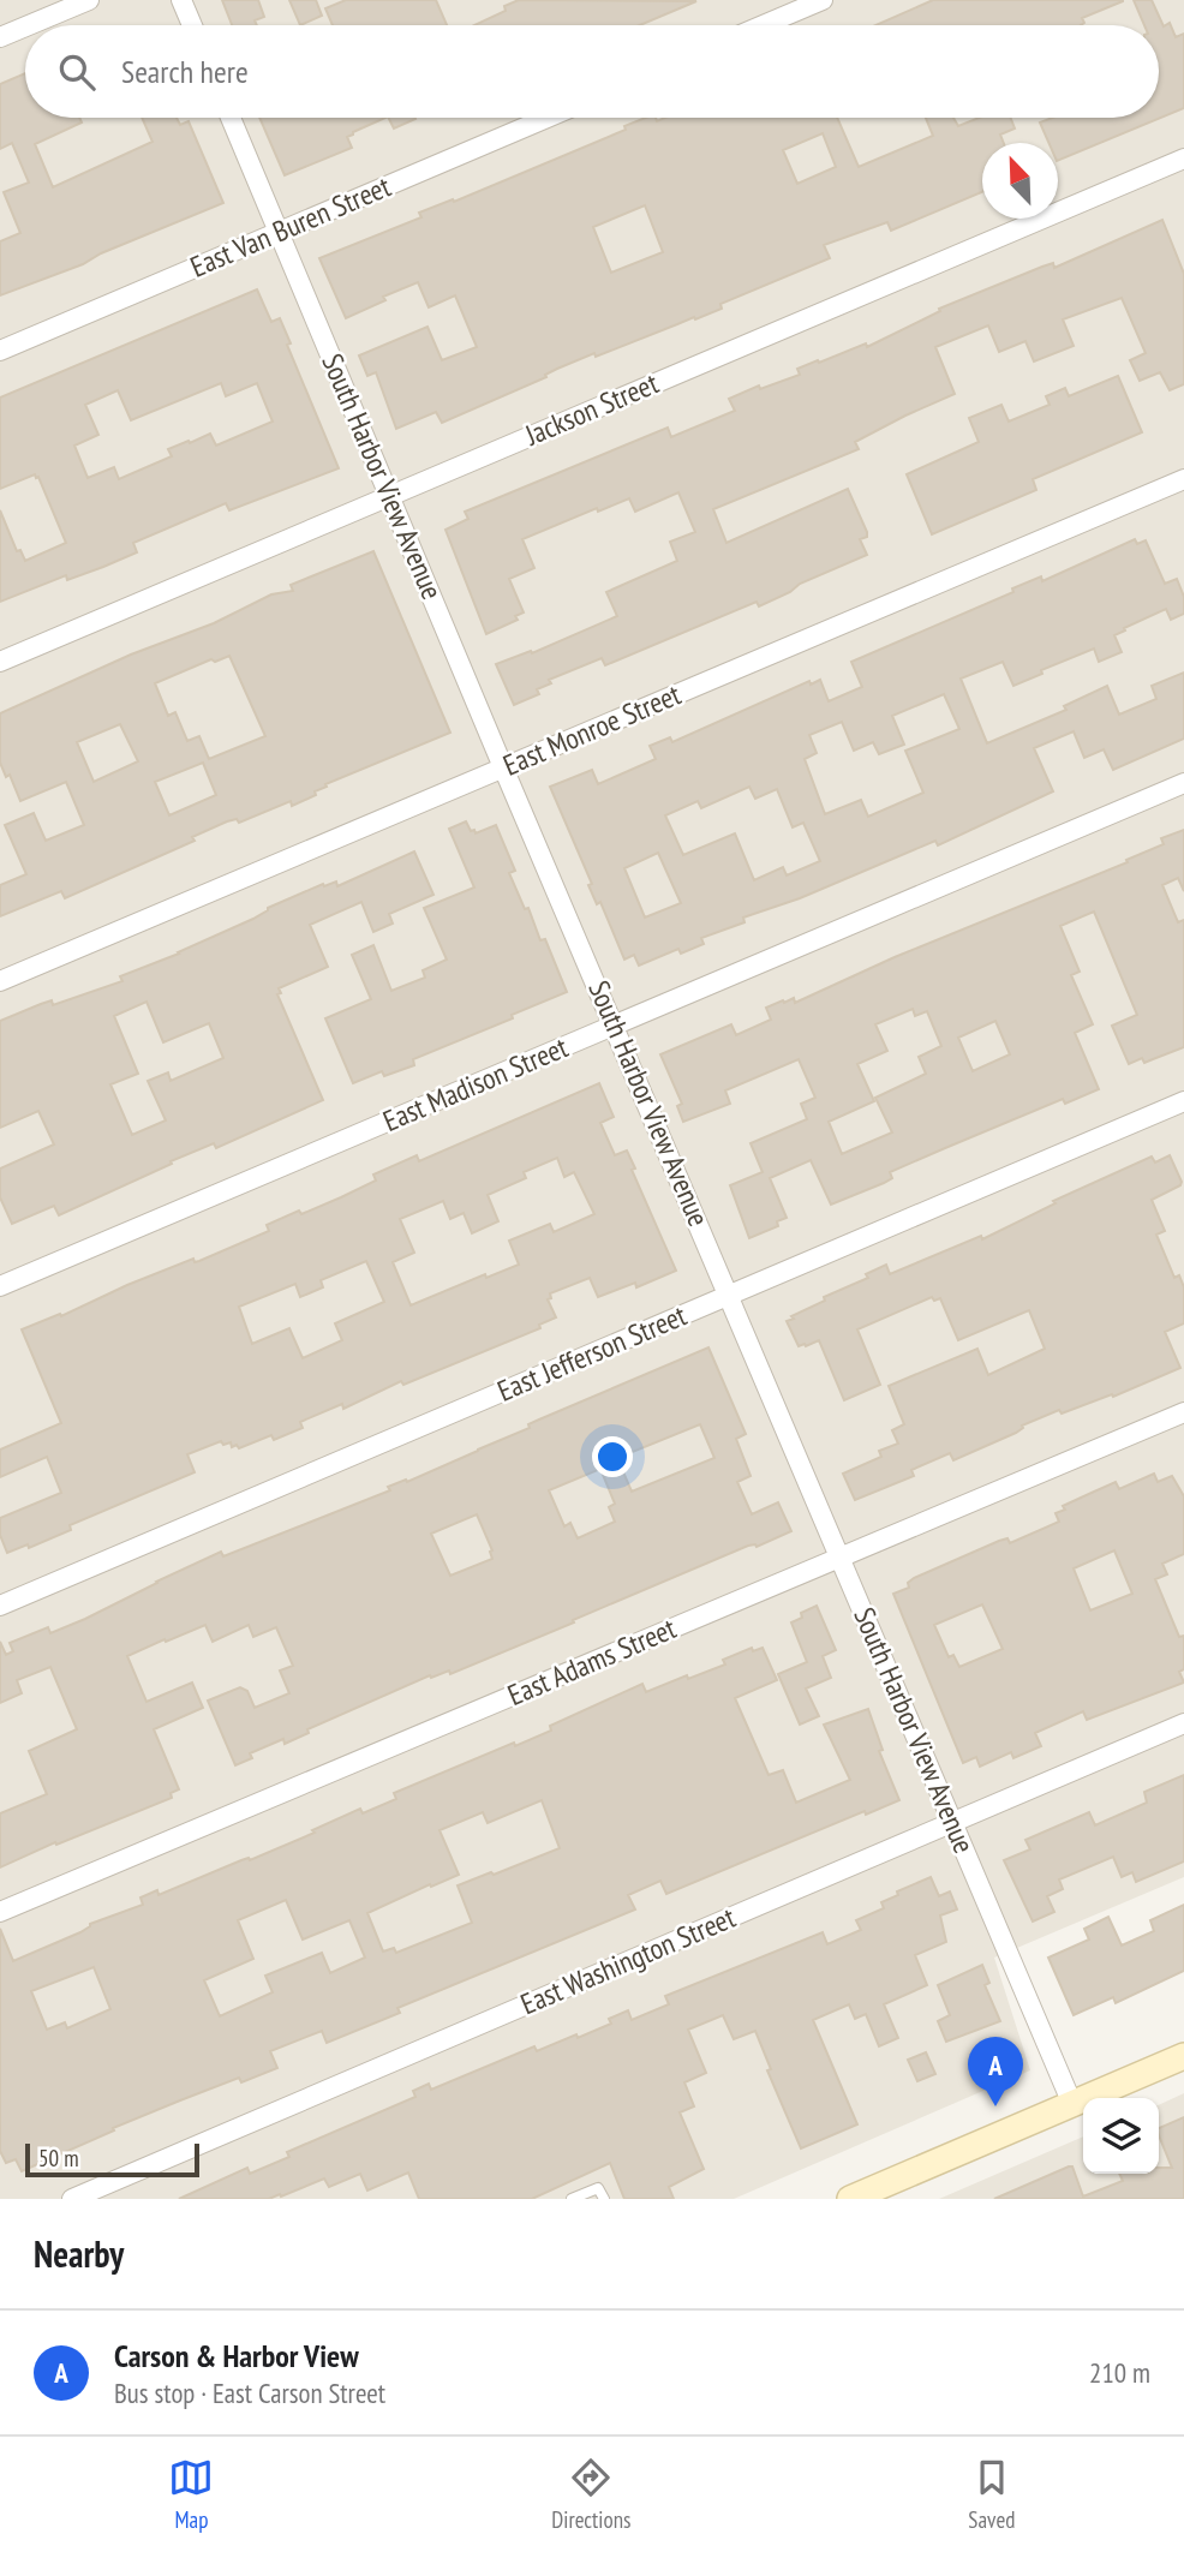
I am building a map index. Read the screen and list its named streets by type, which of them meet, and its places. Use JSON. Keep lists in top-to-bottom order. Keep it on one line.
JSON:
{"streets":{"street":["East Van Buren Street","Jackson Street","South Harbor View Avenue","East Monroe Street","East Madison Street","East Jefferson Street","East Adams Street","East Washington Street"]},"crossings":[["East Van Buren Street","South Harbor View Avenue"],["Jackson Street","South Harbor View Avenue"],["South Harbor View Avenue","East Monroe Street"],["South Harbor View Avenue","East Madison Street"],["South Harbor View Avenue","East Jefferson Street"],["South Harbor View Avenue","East Adams Street"],["South Harbor View Avenue","East Washington Street"]],"scale_bar":"50 m","north":"top left","page":{"search":"Search here","pins":"A","scale":"50 m","heading":"Nearby","list":[{"mark":"A","name":"Carson & Harbor View","note":"Bus stop · East Carson Street","value":"210 m"}],"nav":["Map","Directions","Saved"]}}
